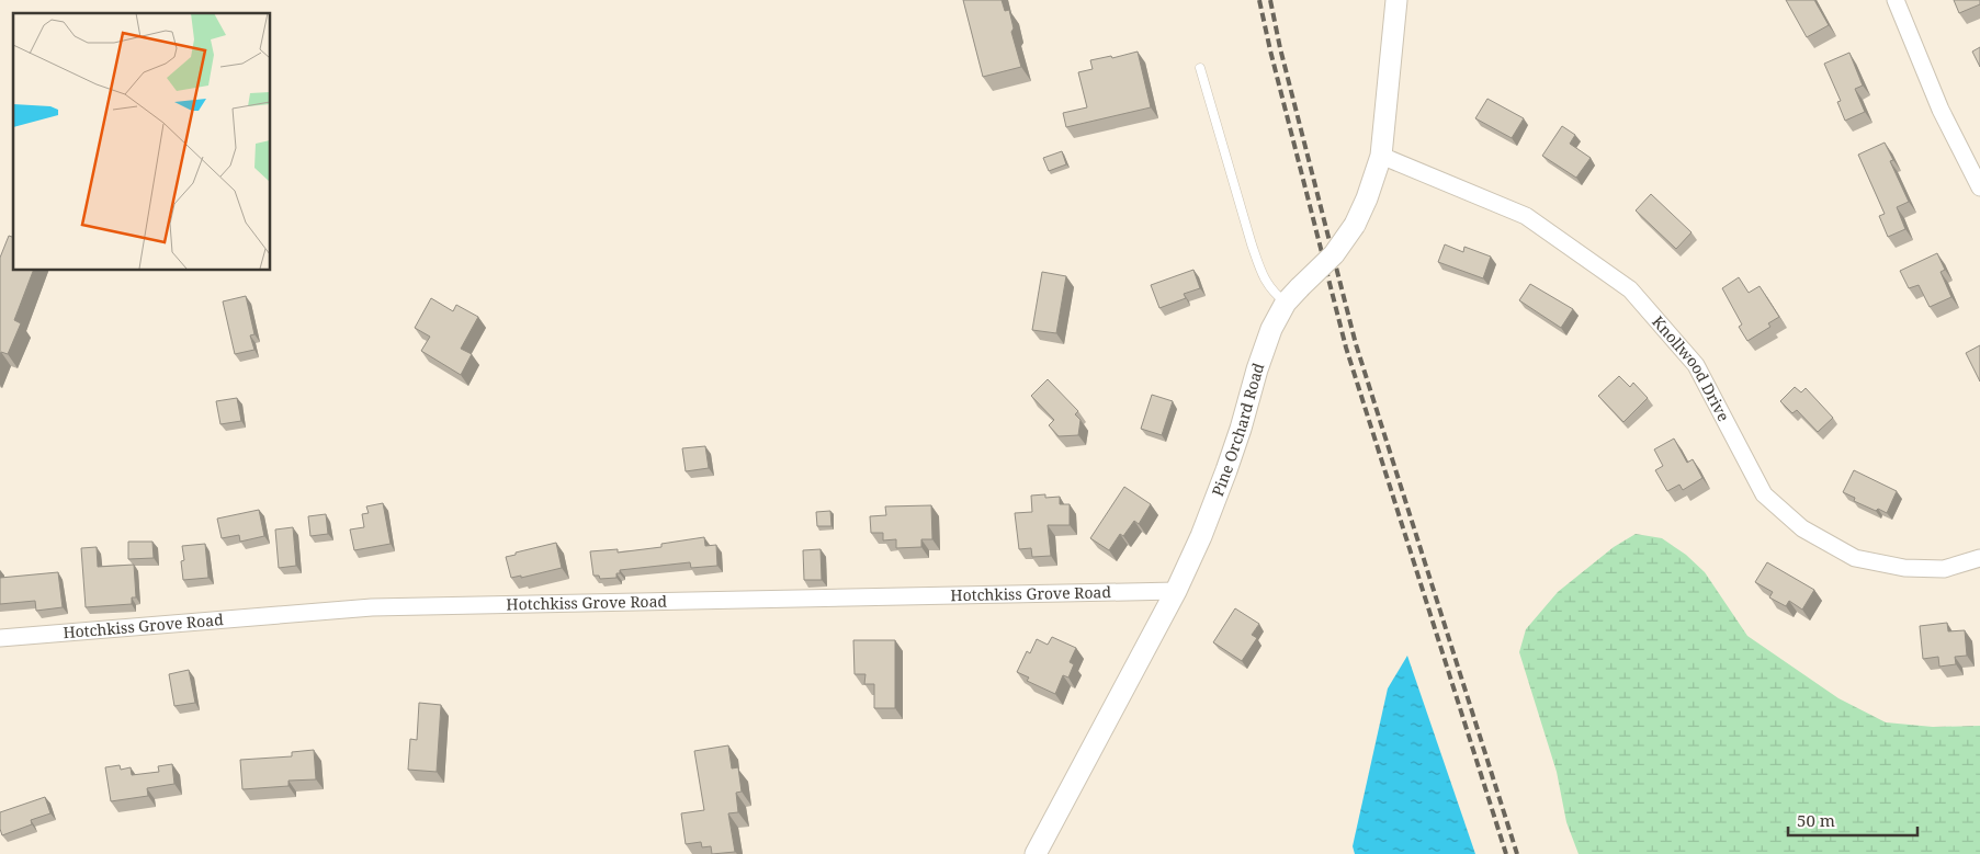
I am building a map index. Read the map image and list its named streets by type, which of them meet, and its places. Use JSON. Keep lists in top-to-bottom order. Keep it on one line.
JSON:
{"streets":{"street":["Knollwood Drive","Pine Orchard Road","Hotchkiss Grove Road"]},"crossings":[["Knollwood Drive","Pine Orchard Road"],["Pine Orchard Road","Hotchkiss Grove Road"]],"scale_bar":"50 m"}
